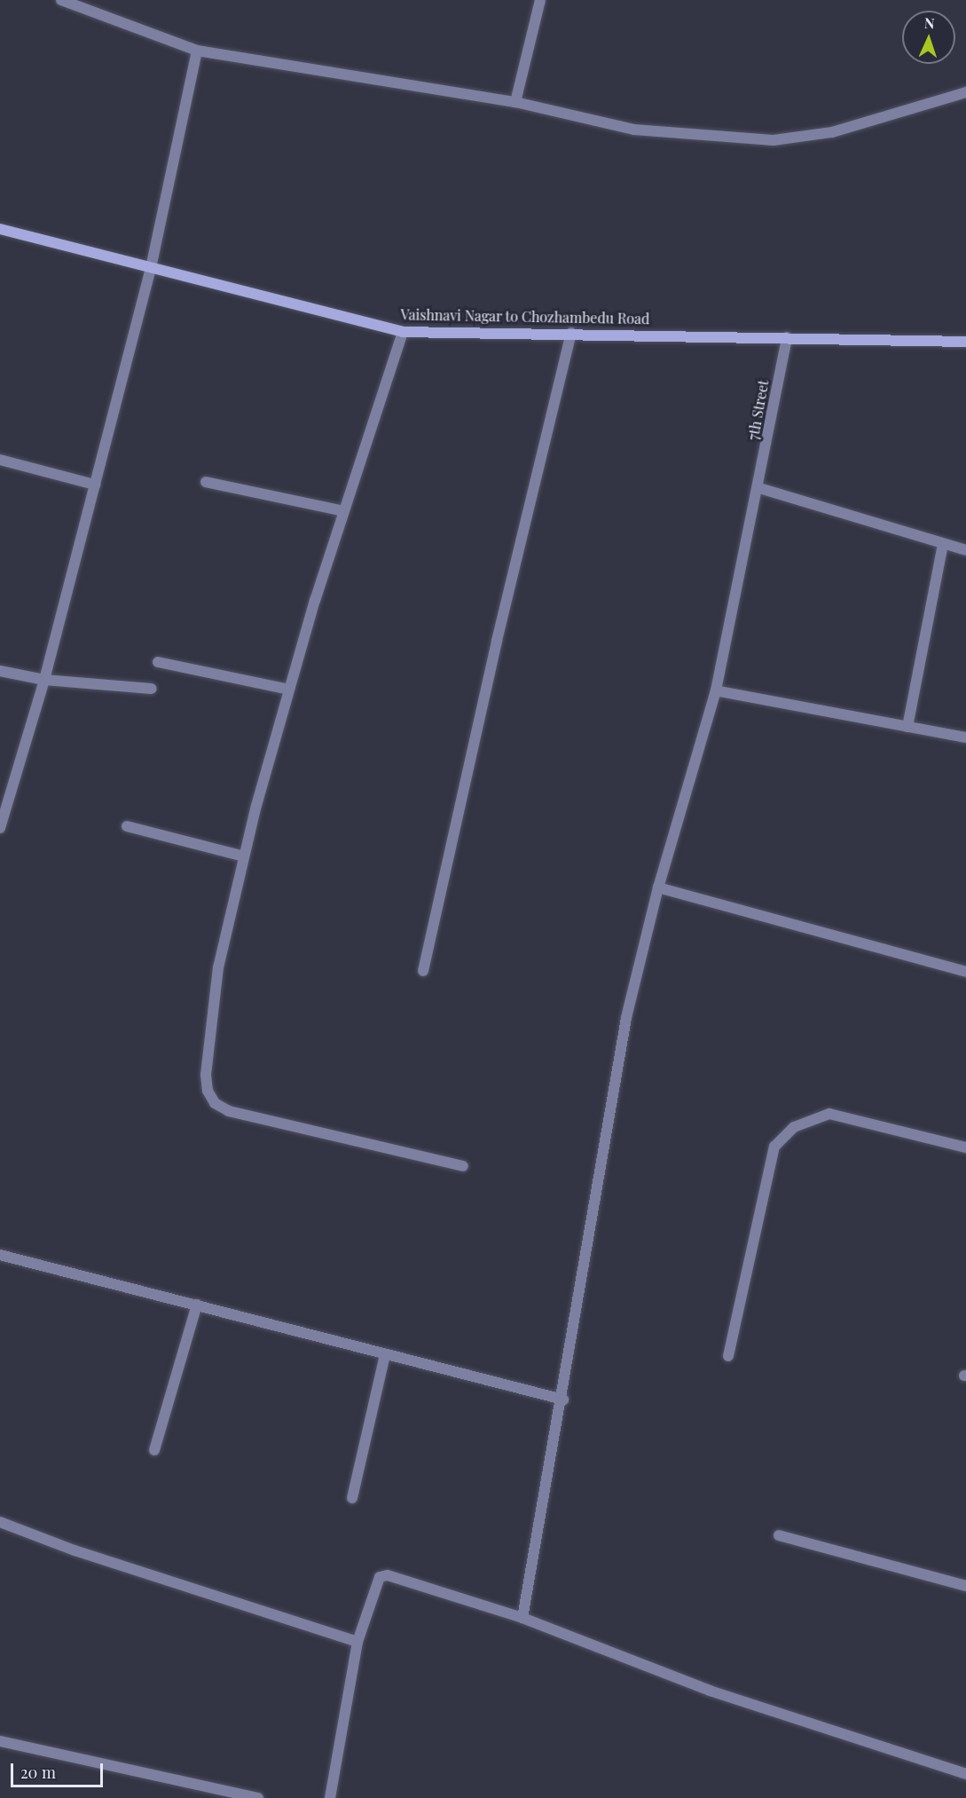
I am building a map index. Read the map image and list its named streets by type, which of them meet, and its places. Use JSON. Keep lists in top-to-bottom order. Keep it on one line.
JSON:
{"streets":{"street":["Vaishnavi Nagar to Chozhambedu Road","7th Street"]},"crossings":[["Vaishnavi Nagar to Chozhambedu Road","7th Street"]],"scale_bar":"20 m","north":"top"}
